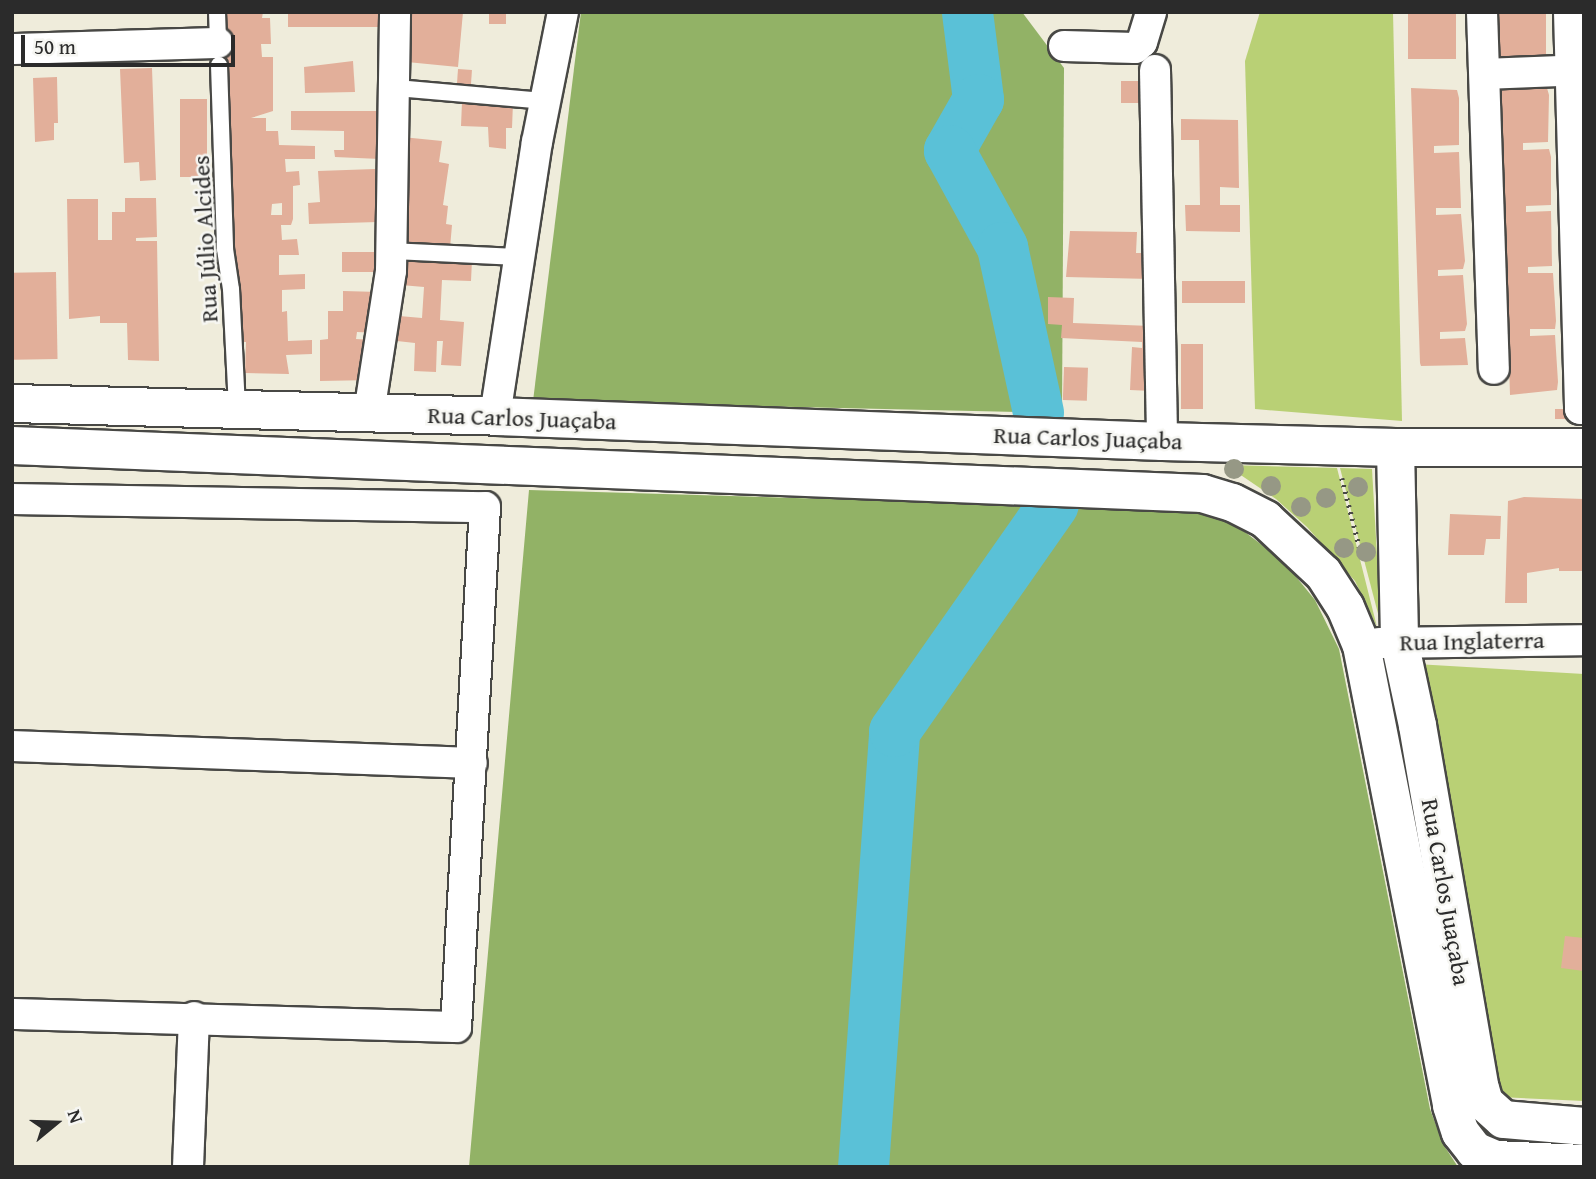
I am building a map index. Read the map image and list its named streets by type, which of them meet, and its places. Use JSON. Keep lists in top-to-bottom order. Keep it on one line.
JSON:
{"streets":{"street":["Rua Carlos Juaçaba","Rua Inglaterra"],"lane":["Rua Júlio Alcides"]},"crossings":[["Rua Júlio Alcides","Rua Carlos Juaçaba"],["Rua Carlos Juaçaba","Rua Inglaterra"]],"scale_bar":"50 m","north":"right"}
